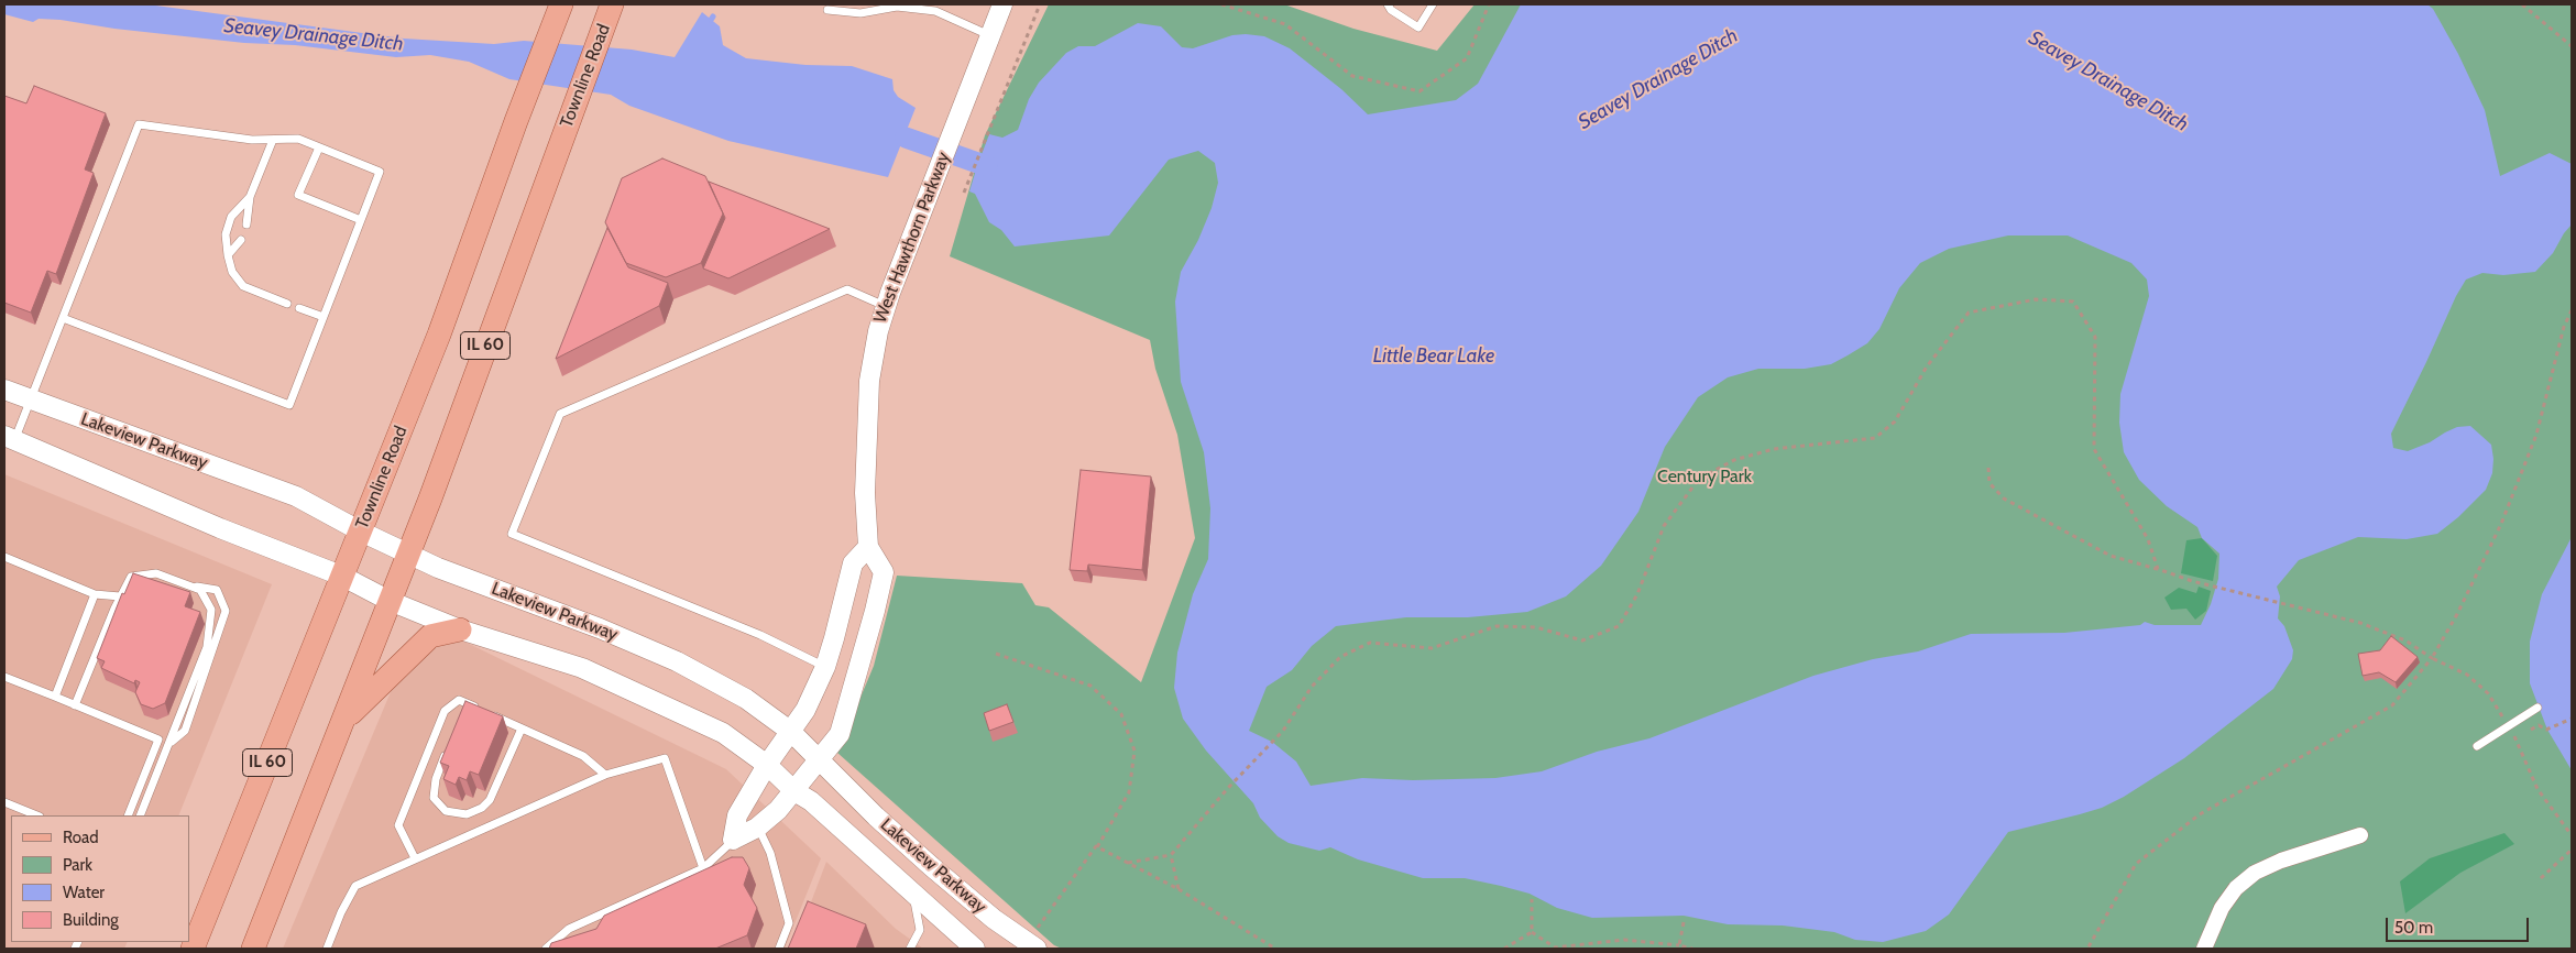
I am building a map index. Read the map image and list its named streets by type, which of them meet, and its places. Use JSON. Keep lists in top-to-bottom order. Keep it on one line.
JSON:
{"streets":{"main road":["Townline Road","IL 60"],"street":["West Hawthorn Parkway","Lakeview Parkway"]},"crossings":[["Townline Road","Lakeview Parkway"],["West Hawthorn Parkway","Lakeview Parkway"]],"water":["Seavey Drainage Ditch","Little Bear Lake"],"parks":["Century Park"],"legend":["Road","Park","Water","Building"],"scale_bar":"50 m"}
